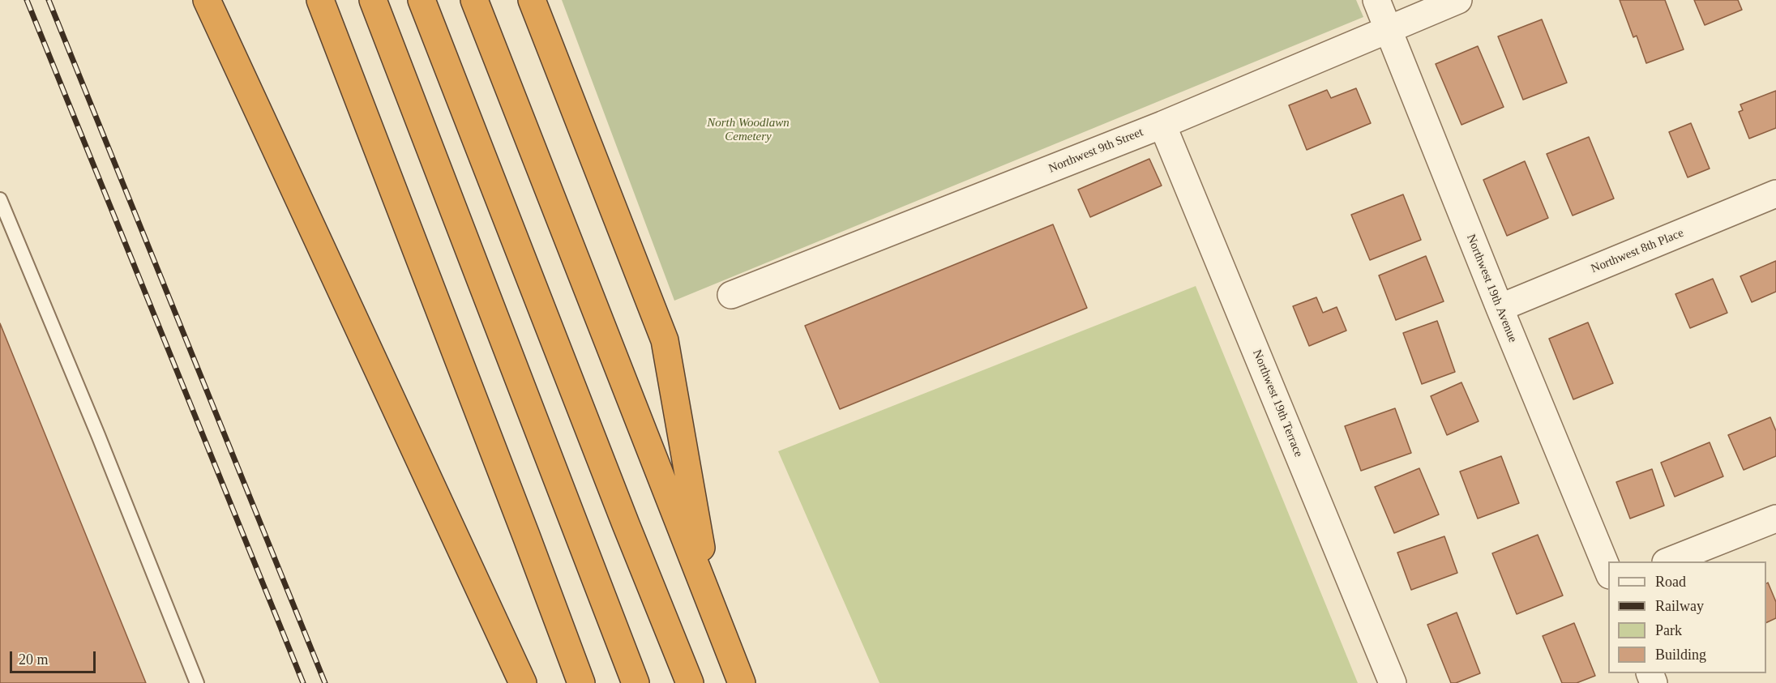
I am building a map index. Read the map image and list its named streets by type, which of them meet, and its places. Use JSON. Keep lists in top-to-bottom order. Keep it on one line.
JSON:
{"streets":{"street":["Northwest 9th Street","Northwest 8th Place","Northwest 19th Avenue","Northwest 19th Terrace"]},"crossings":[["Northwest 9th Street","Northwest 19th Avenue"],["Northwest 9th Street","Northwest 19th Terrace"],["Northwest 8th Place","Northwest 19th Avenue"]],"parks":["North Woodlawn Cemetery"],"legend":["Road","Railway","Park","Building"],"scale_bar":"20 m"}
